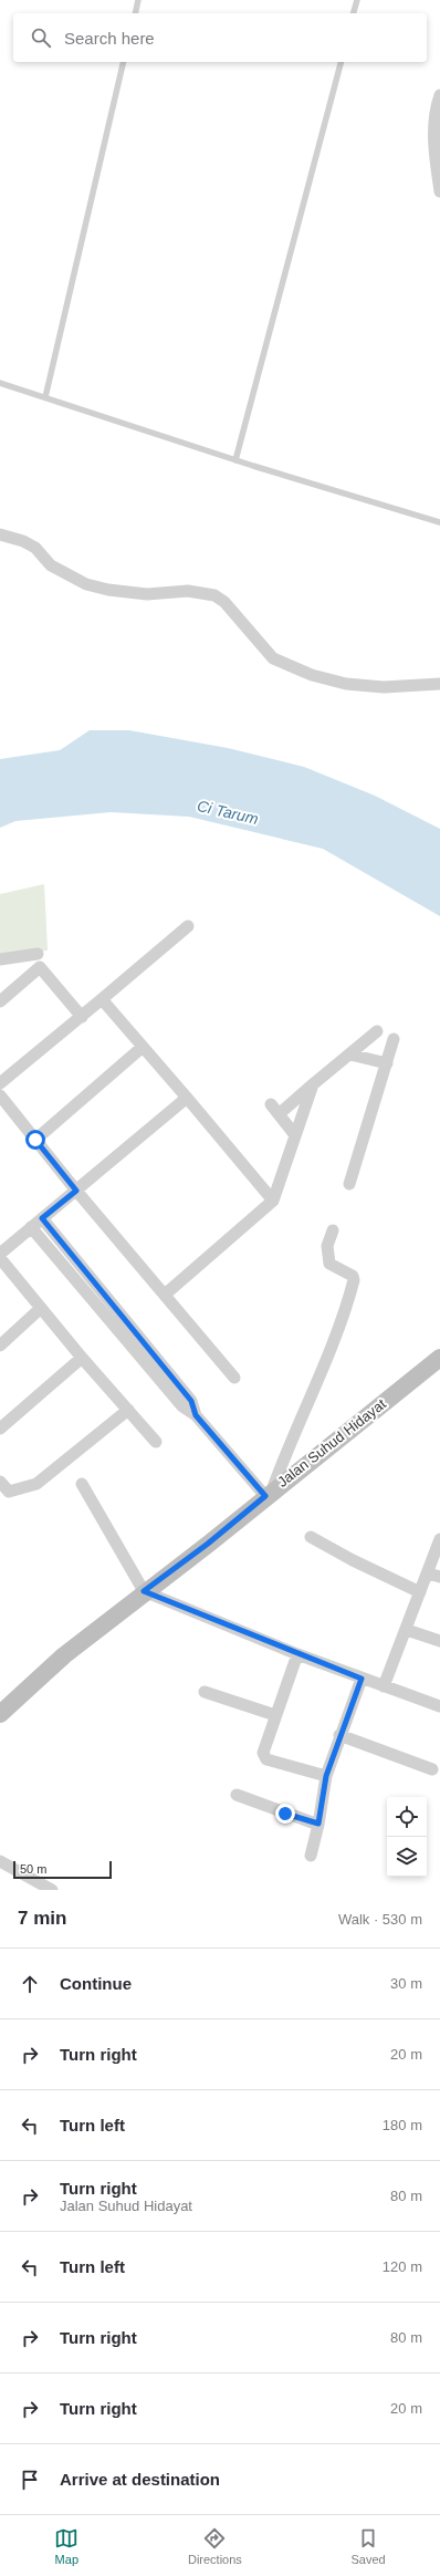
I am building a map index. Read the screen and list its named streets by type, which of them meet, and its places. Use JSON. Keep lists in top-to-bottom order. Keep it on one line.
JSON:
{"streets":{"street":["Jalan Suhud Hidayat"]},"water":["Ci Tarum"],"scale_bar":"50 m","page":{"search":"Search here","scale":"50 m","heading":["7 min","Walk · 530 m"],"list":[["Continue","30 m"],["Turn right","20 m"],["Turn left","180 m"],["Turn right","Jalan Suhud Hidayat","80 m"],["Turn left","120 m"],["Turn right","80 m"],["Turn right","20 m"],"Arrive at destination"],"nav":["Map","Directions","Saved"]}}
